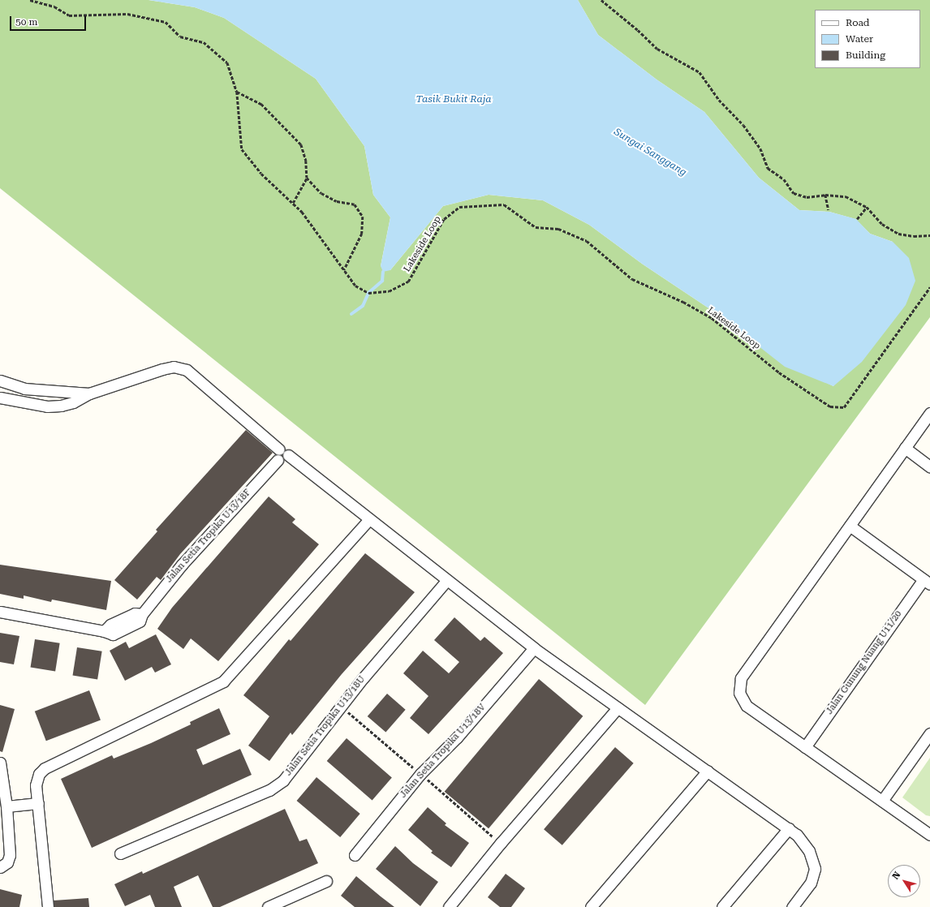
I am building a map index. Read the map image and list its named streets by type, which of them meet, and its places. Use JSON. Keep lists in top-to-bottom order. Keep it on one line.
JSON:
{"streets":{"street":["Jalan Setia Tropika U13/18F","Jalan Gunung Nuang U11/20","Jalan Setia Tropika U13/18U","Jalan Setia Tropika U13/18V"],"path":["Lakeside Loop"]},"water":["Tasik Bukit Raja","Sungai Sanggang"],"legend":["Road","Water","Building"],"scale_bar":"50 m","north":"top left"}
